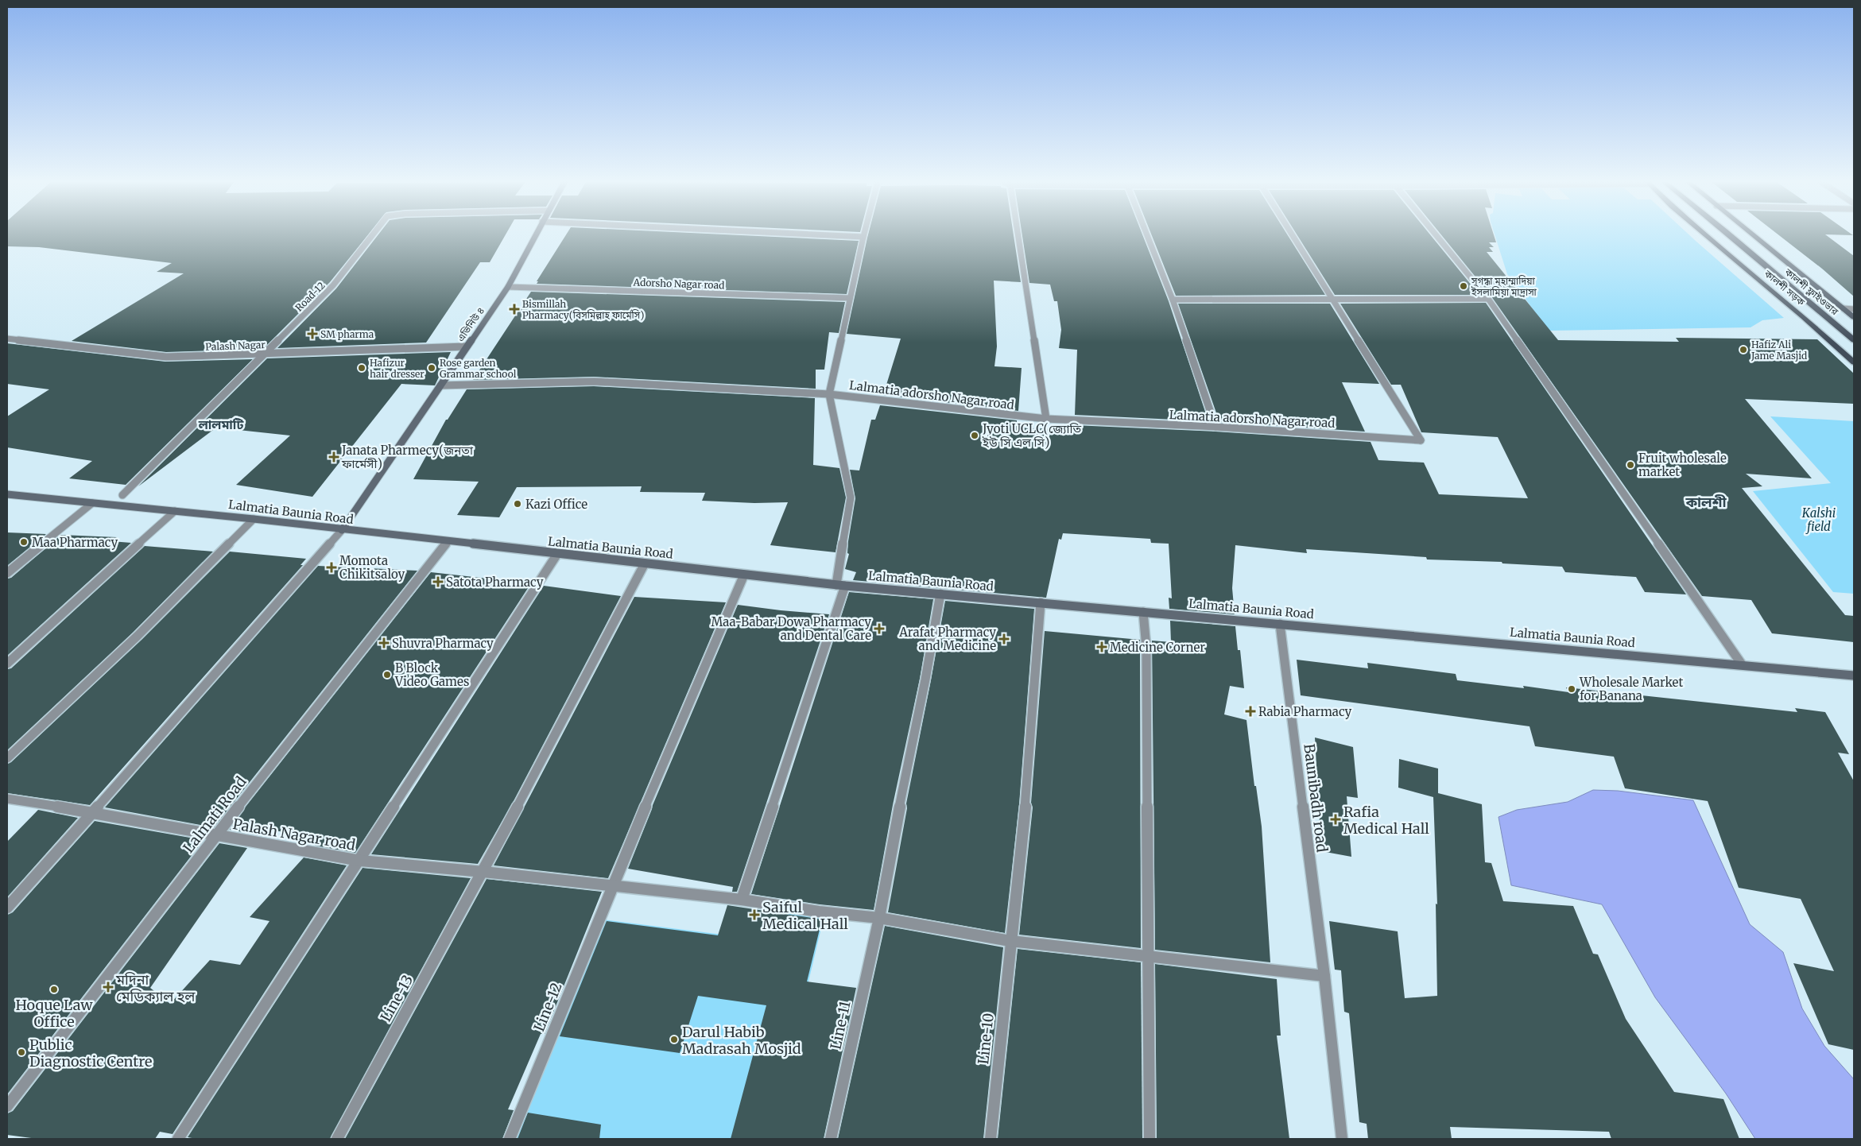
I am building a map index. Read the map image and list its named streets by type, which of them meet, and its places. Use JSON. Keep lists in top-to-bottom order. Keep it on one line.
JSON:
{"streets":{"main road":["কালশী সড়ক","কালশী ফ্লাইওভার"],"street":["Adorsho Nagar road","Road-12","এভিনিউ ৪","Palash Nagar","Lalmatia adorsho Nagar road","Lalmatia Baunia Road","Baunibadh road","Lalmati Road","Palash Nagar road","Line-13","Line-12","Line-11","Line-10"]},"crossings":[["Adorsho Nagar road","এভিনিউ ৪"],["Road-12","Palash Nagar"],["এভিনিউ ৪","Palash Nagar"],["এভিনিউ ৪","Lalmatia adorsho Nagar road"],["এভিনিউ ৪","Lalmatia Baunia Road"],["Lalmatia Baunia Road","Baunibadh road"],["Lalmatia Baunia Road","Lalmati Road"],["Lalmatia Baunia Road","Line-13"],["Lalmatia Baunia Road","Line-12"],["Lalmatia Baunia Road","Line-11"],["Lalmatia Baunia Road","Line-10"],["Baunibadh road","Palash Nagar road"],["Lalmati Road","Palash Nagar road"],["Palash Nagar road","Line-13"],["Palash Nagar road","Line-12"],["Palash Nagar road","Line-11"],["Palash Nagar road","Line-10"]],"districts":["লালমাটি","কালশী"],"parks":["Kalshi field"],"places":{"other":["সুগন্ধা মুহাম্মাদিয়া ইসলামিয়া মাদ্রাসা","Hafiz Ali Jame Masjid","Hafizur hair dresser","Rose garden Grammar school","Jyoti UCLC(জ্যোতি ইউ সি এল সি)","Fruit wholesale market","Kazi Office","Maa Pharmacy","B Block Video Games","Wholesale Market for Banana","Hoque Law Office","Darul Habib Madrasah Mosjid","Public Diagnostic Centre"],"health":["Bismillah Pharmacy(বিসমিল্লাহ ফার্মেসি)","SM pharma","Janata Pharmecy(জনতা ফার্মেসী)","Momota Chikitsaloy","Satota Pharmacy","Maa-Babar Dowa Pharmacy and Dental Care","Arafat Pharmacy and Medicine","Shuvra Pharmacy","Medicine Corner","Rabia Pharmacy","Rafia Medical Hall","Saiful Medical Hall","মদিনা মেডিক্যাল হল"]}}
